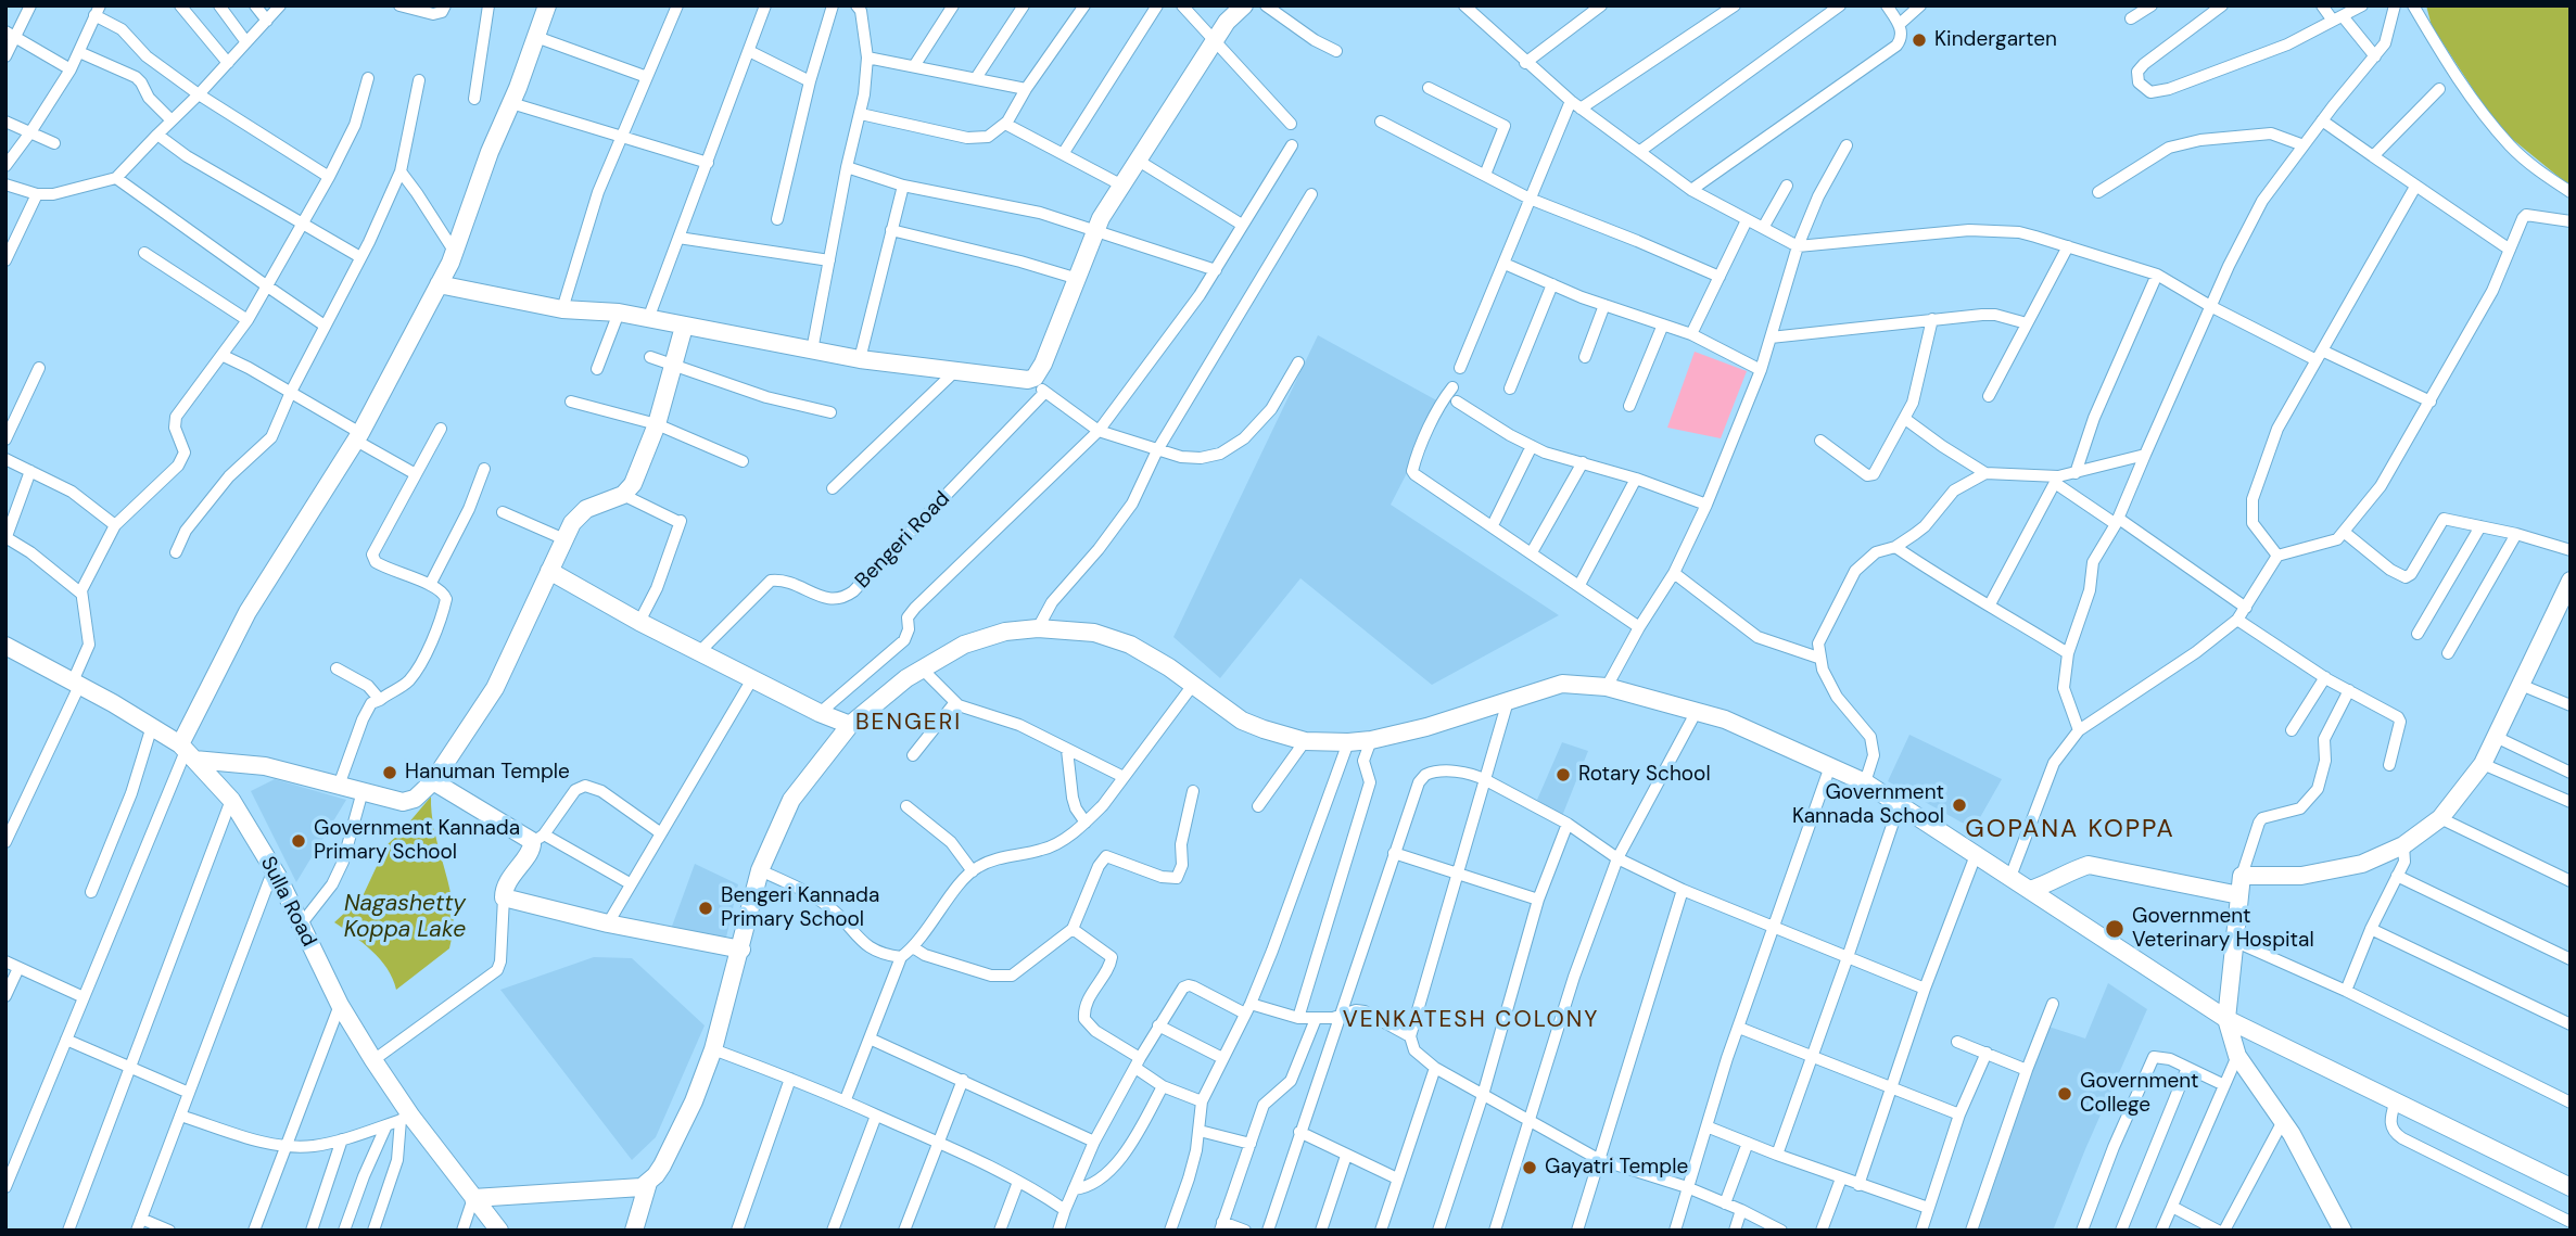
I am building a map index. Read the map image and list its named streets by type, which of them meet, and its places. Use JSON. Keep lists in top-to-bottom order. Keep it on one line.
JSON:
{"streets":{"street":["Bengeri Road","Sulla Road"]},"districts":["BENGERI","GOPANA KOPPA","VENKATESH COLONY"],"water":["Nagashetty Koppa Lake"],"places":["Kindergarten","Hanuman Temple","Rotary School","Government Kannada School","Government Kannada Primary School","Bengeri Kannada Primary School","Government Veterinary Hospital","Government College","Gayatri Temple"]}
